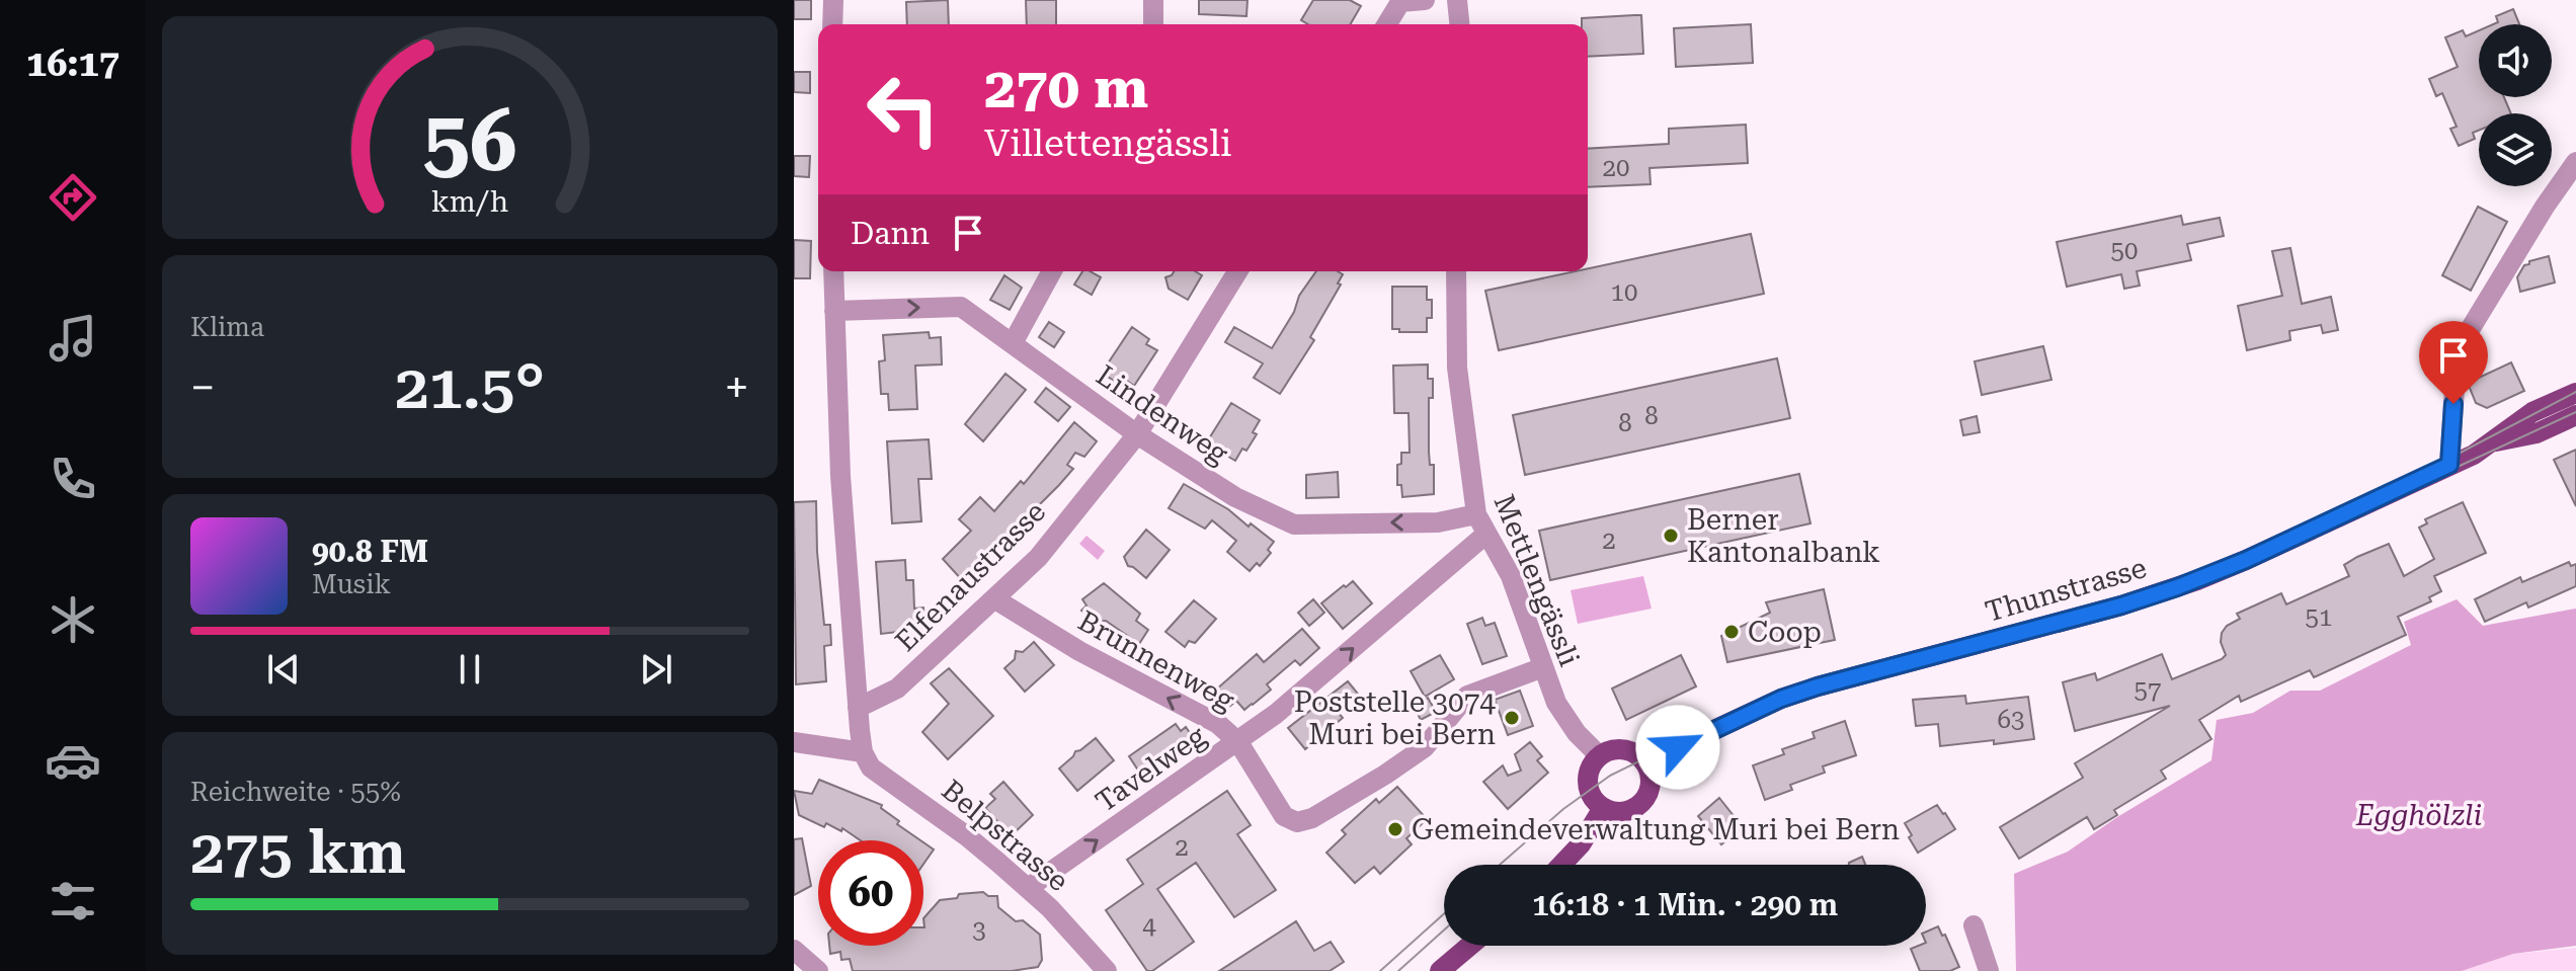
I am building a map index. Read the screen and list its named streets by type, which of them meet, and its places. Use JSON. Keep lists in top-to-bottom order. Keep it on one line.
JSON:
{"streets":{"main road":["Thunstrasse"],"street":["Lindenweg","Elfenaustrasse","Mettlengässli","Brunnenweg","Tavelweg","Belpstrasse"]},"crossings":[["Lindenweg","Elfenaustrasse"],["Lindenweg","Mettlengässli"],["Elfenaustrasse","Brunnenweg"],["Mettlengässli","Thunstrasse"],["Mettlengässli","Brunnenweg"],["Mettlengässli","Tavelweg"],["Brunnenweg","Tavelweg"],["Tavelweg","Belpstrasse"]],"one_way":["Brunnenweg","Tavelweg"],"parks":["Egghölzli"],"places":["Berner Kantonalbank","Coop","Poststelle 3074 Muri bei Bern","Gemeindeverwaltung Muri bei Bern"],"house_numbers":["20","50","10","8","8","2","51","57","63","2","4","3"],"page":{"tabs":"16:17","turn":["270 m","Villettengässli"],"then":"Dann","tile":["Klima",["Reichweite · 55%","275 km"]],"heat":["−","21.5°","+"],"song":["90.8 FM","Musik"],"limit":"60","trip":"16:18 · 1 Min. · 290 m","gauge":["56","km/h"]}}
